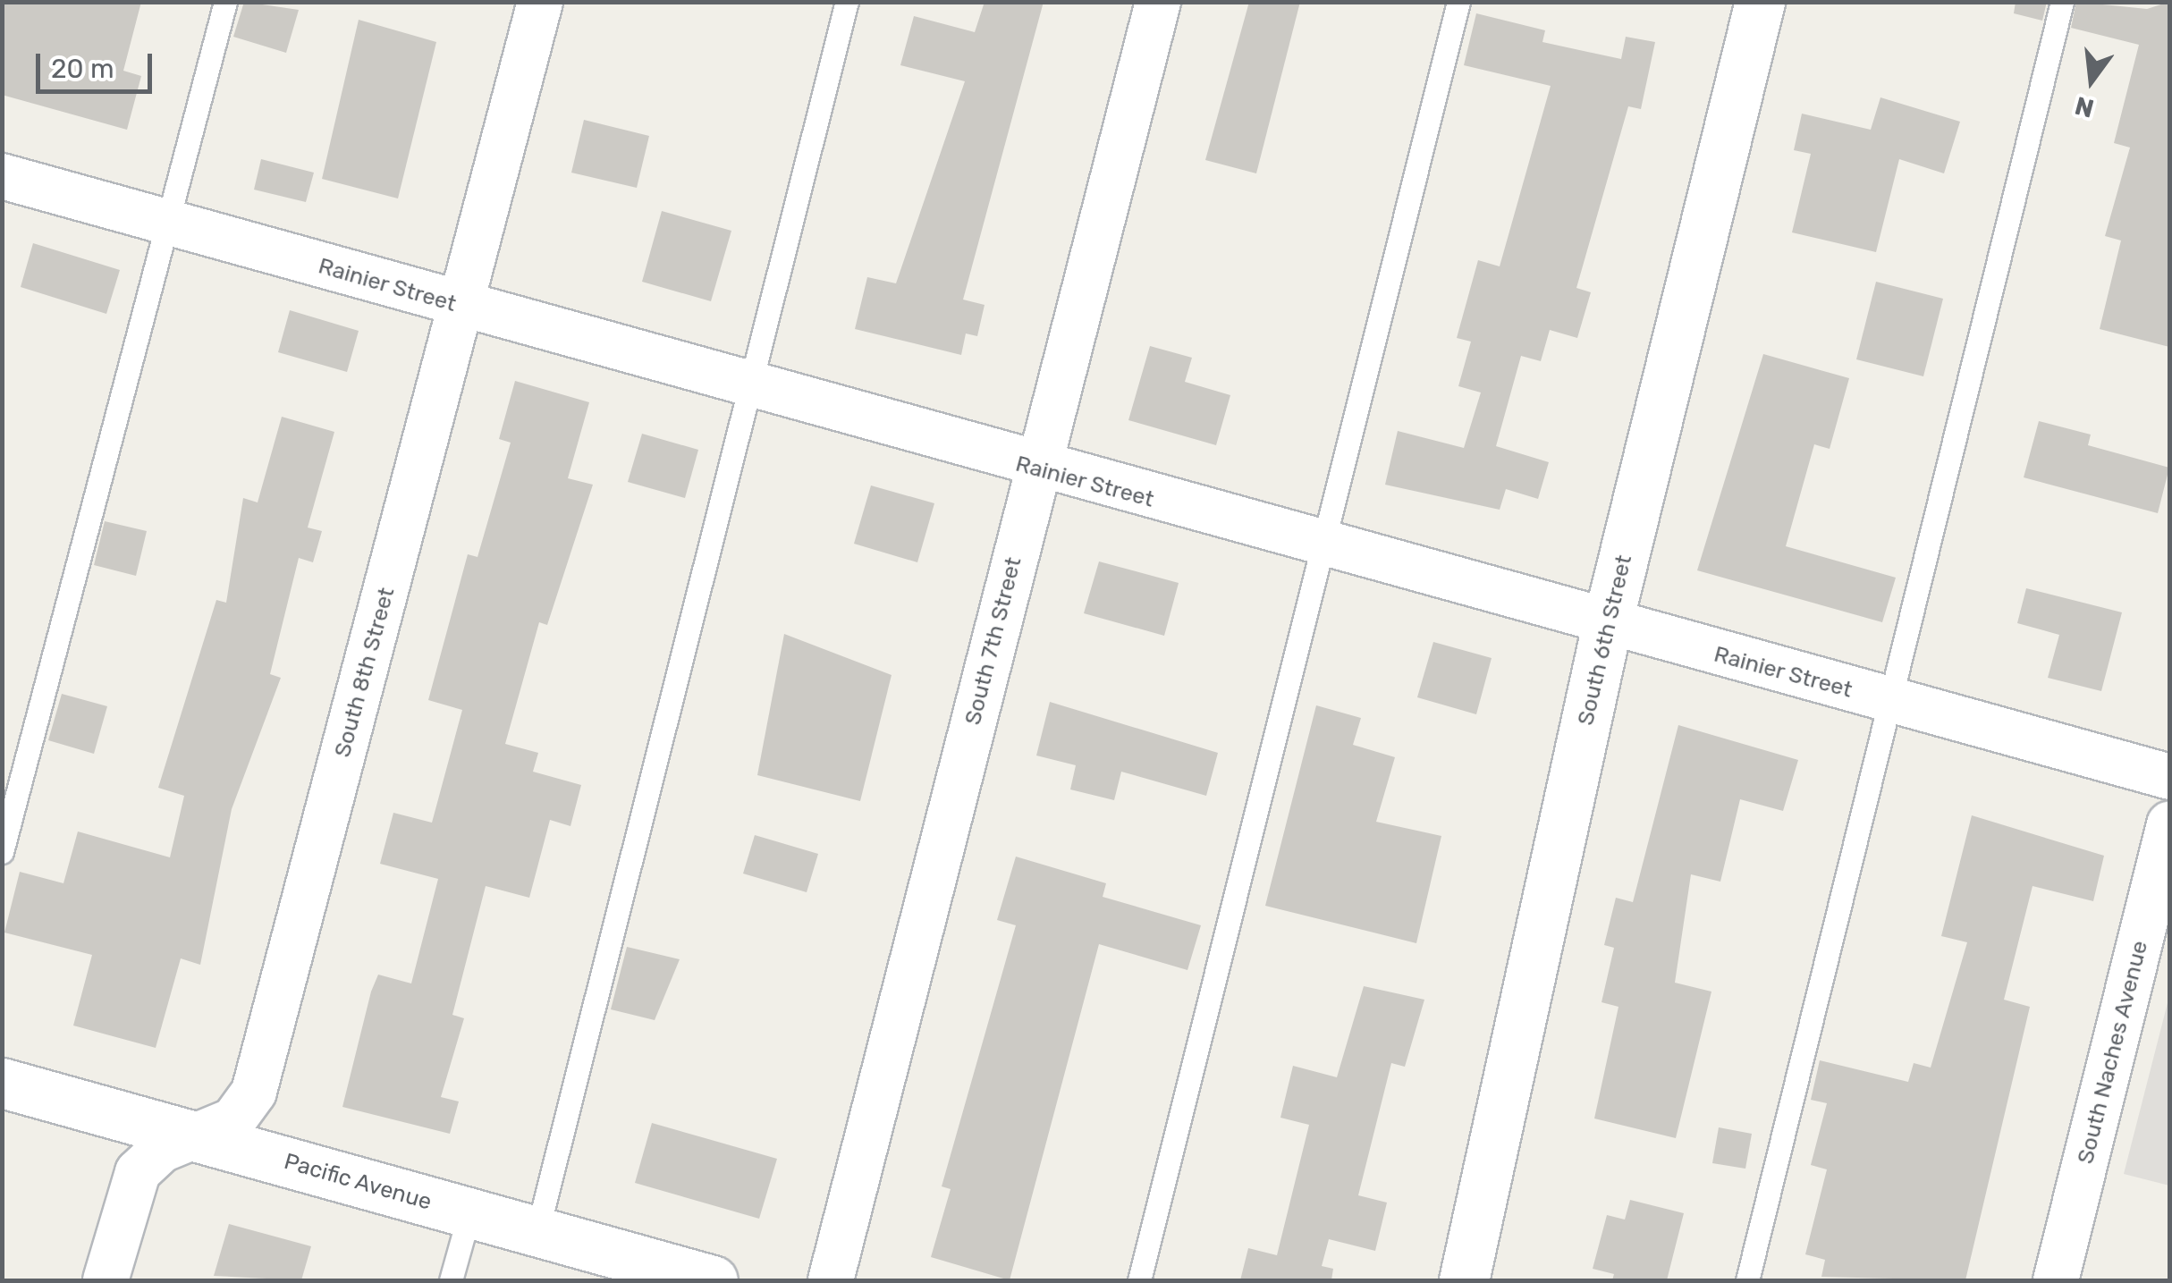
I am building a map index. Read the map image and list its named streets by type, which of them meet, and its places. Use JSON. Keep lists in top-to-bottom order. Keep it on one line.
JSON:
{"streets":{"street":["Rainier Street","South 6th Street","South 7th Street","South 8th Street","South Naches Avenue","Pacific Avenue"]},"crossings":[["Rainier Street","South 6th Street"],["Rainier Street","South 7th Street"],["Rainier Street","South 8th Street"],["South 8th Street","Pacific Avenue"]],"scale_bar":"20 m","north":"bottom"}
